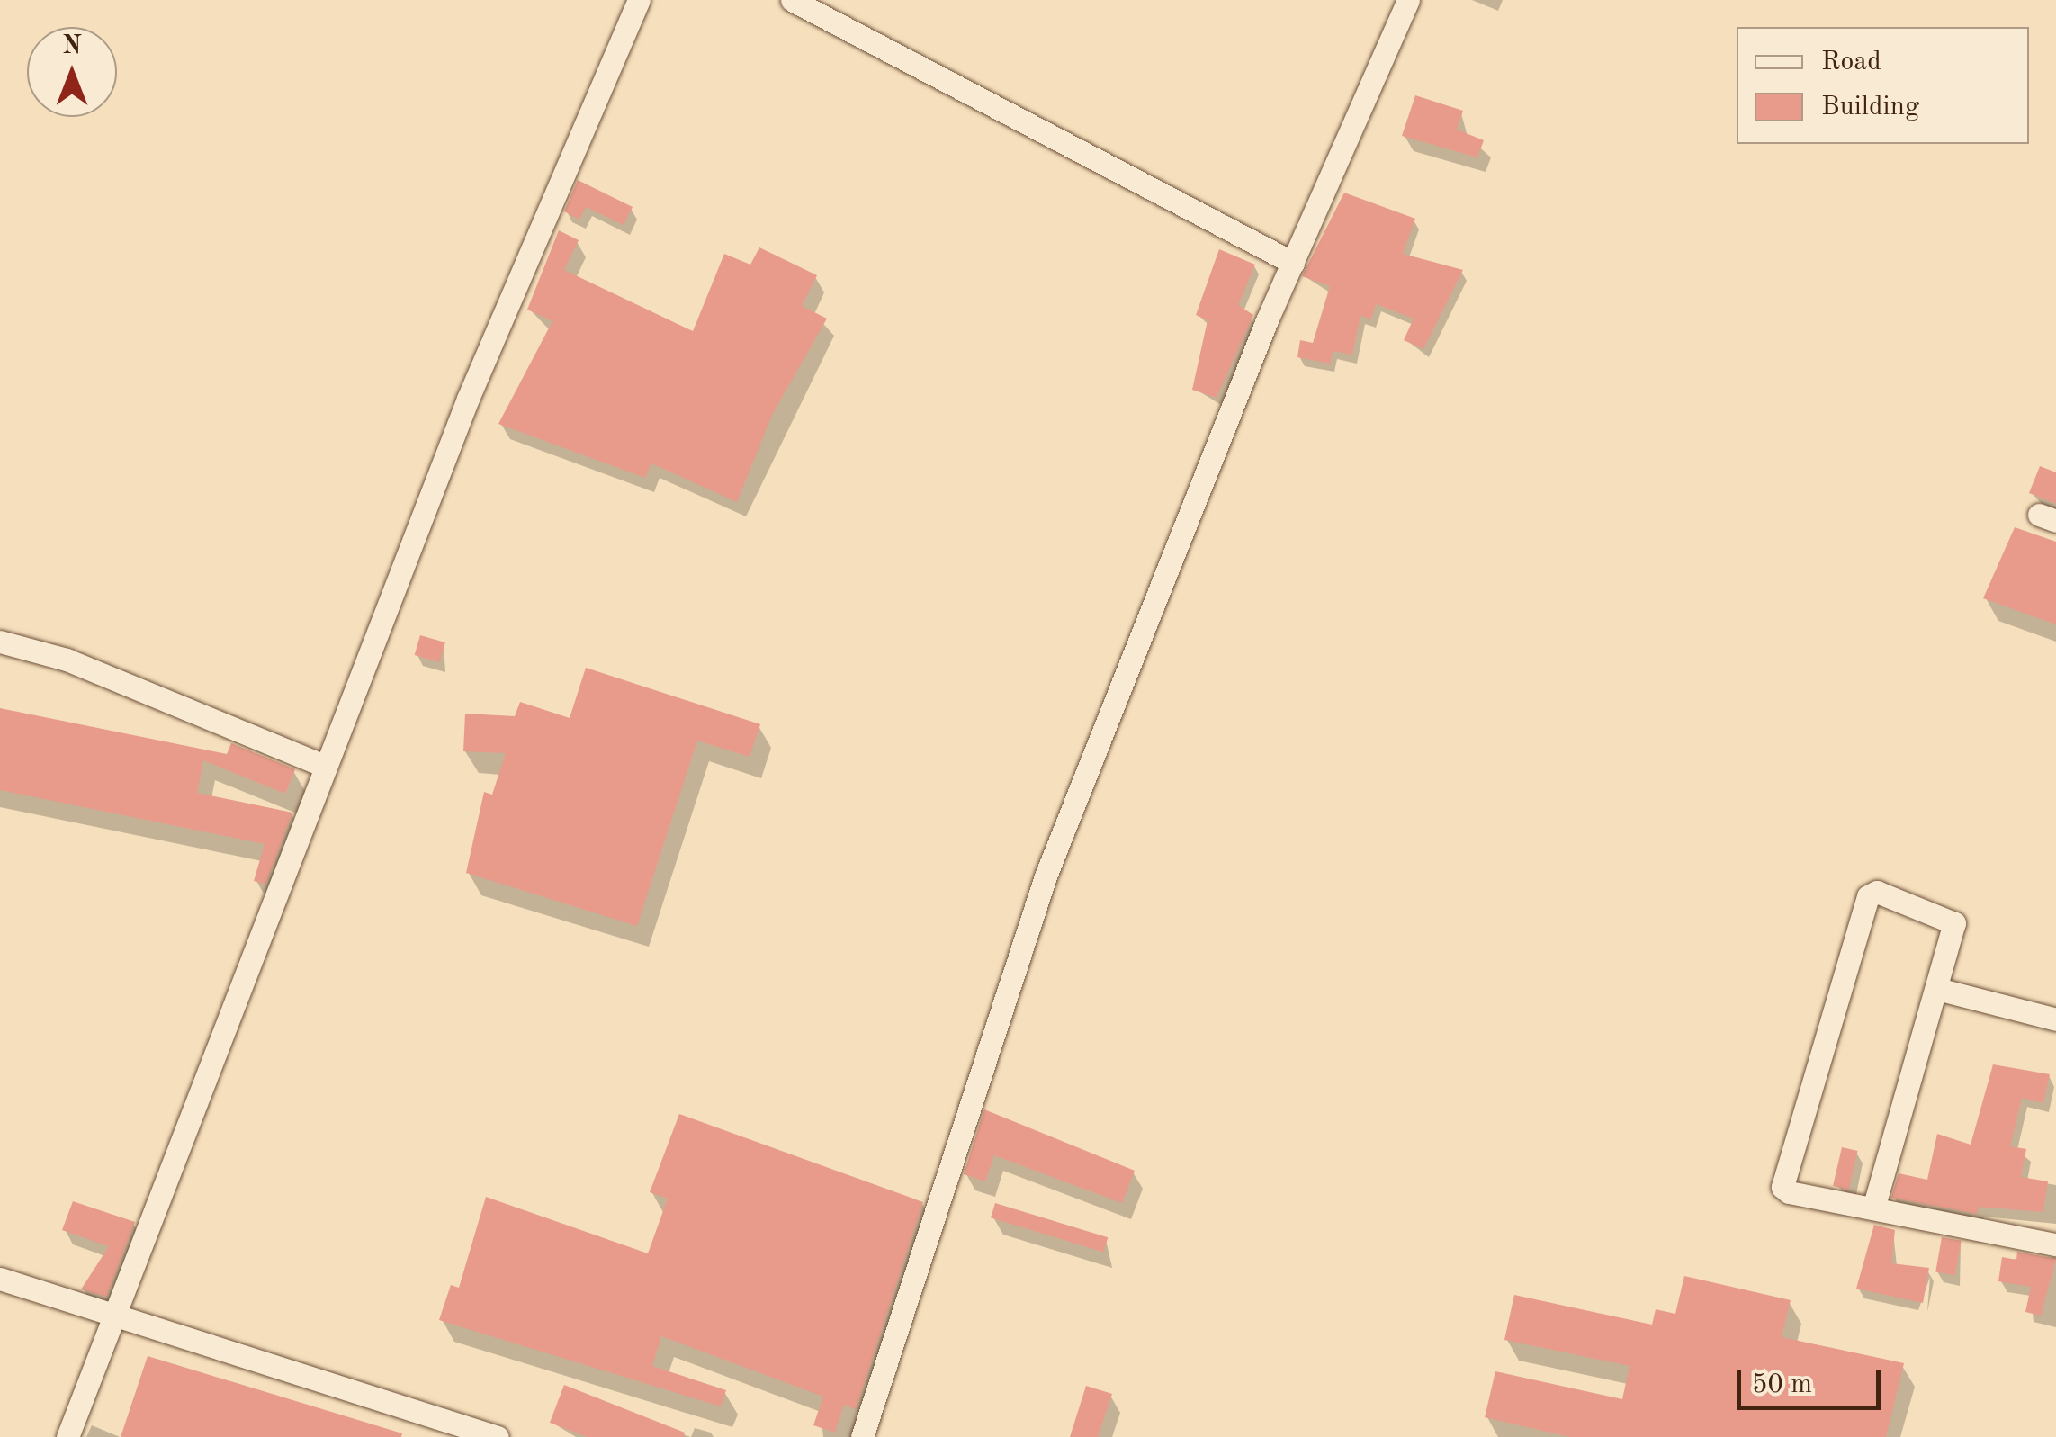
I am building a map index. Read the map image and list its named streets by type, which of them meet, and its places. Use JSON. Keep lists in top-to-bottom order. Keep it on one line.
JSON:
{"legend":["Road","Building"],"scale_bar":"50 m","north":"top"}
